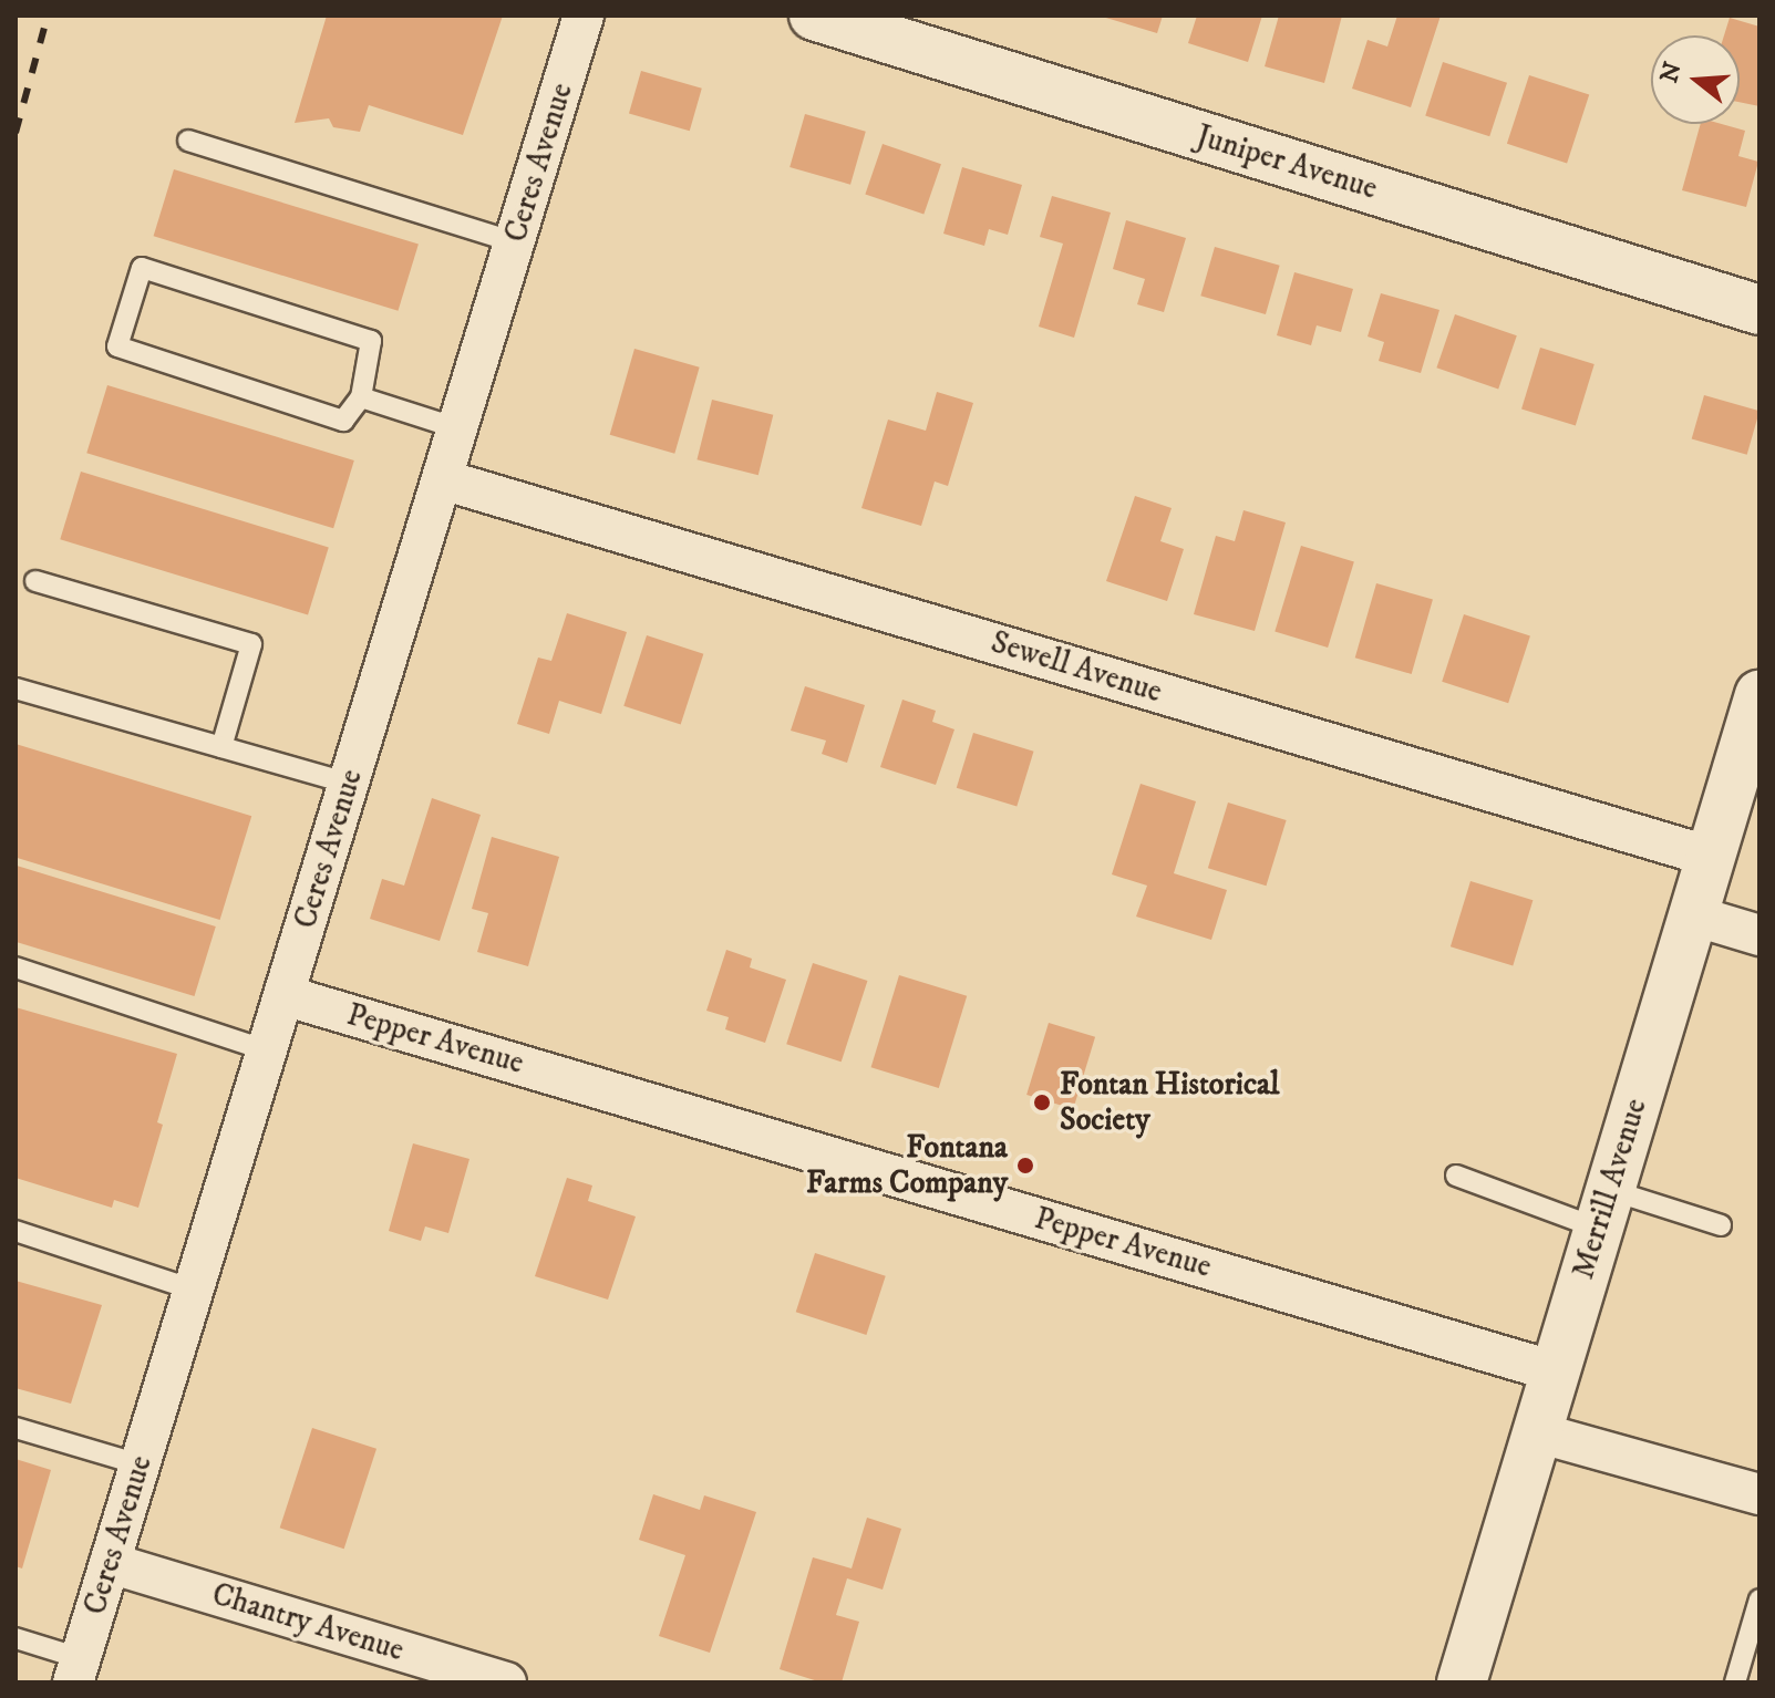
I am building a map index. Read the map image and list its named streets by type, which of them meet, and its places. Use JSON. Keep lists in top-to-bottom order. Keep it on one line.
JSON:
{"streets":{"main road":["Juniper Avenue","Merrill Avenue"],"street":["Ceres Avenue","Sewell Avenue","Pepper Avenue","Chantry Avenue"]},"crossings":[["Ceres Avenue","Sewell Avenue"],["Ceres Avenue","Pepper Avenue"],["Ceres Avenue","Chantry Avenue"],["Sewell Avenue","Merrill Avenue"],["Pepper Avenue","Merrill Avenue"]],"places":["Fontan Historical Society","Fontana Farms Company"],"north":"left"}
